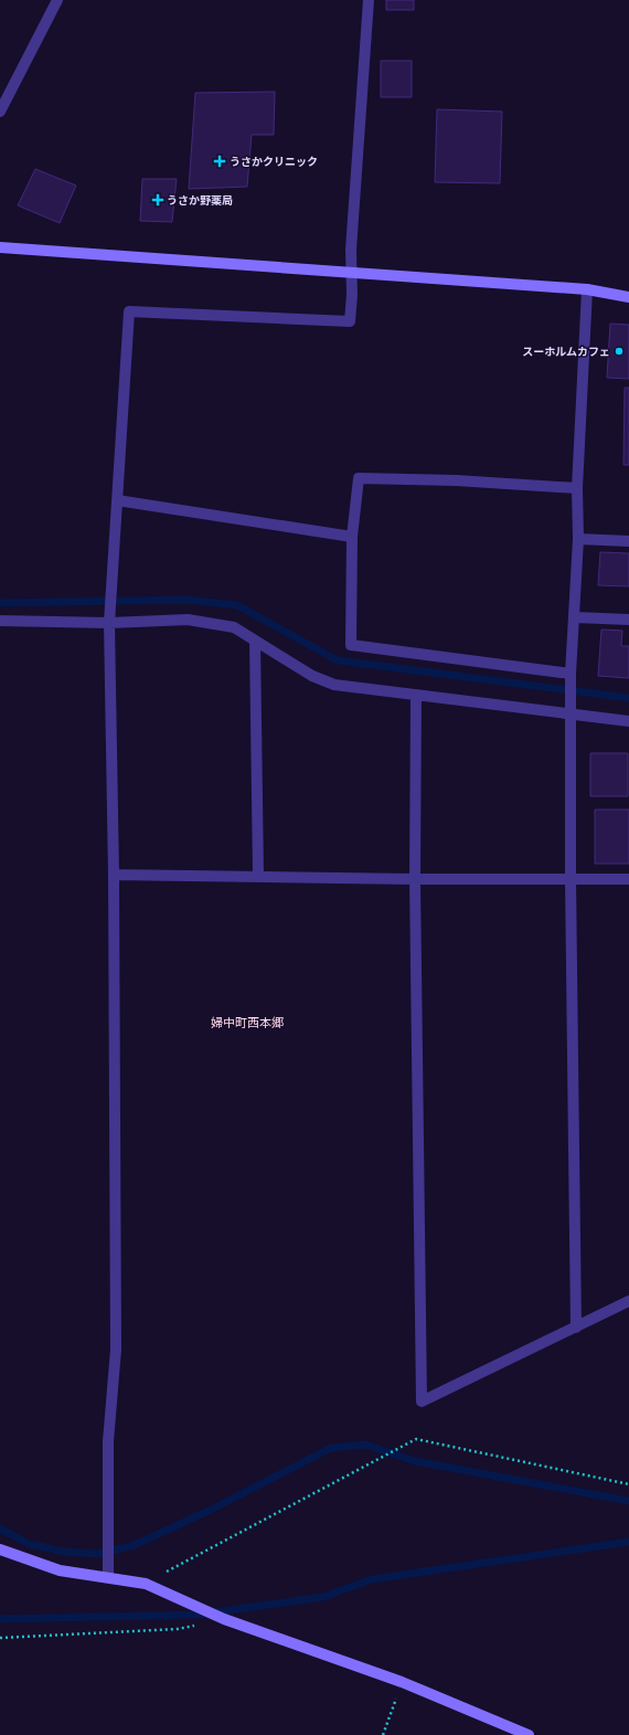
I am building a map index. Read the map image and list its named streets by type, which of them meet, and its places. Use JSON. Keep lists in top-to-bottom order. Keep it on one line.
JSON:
{"districts":["婦中町西本郷"],"places":{"health":["うさかクリニック","うさか野薬局"],"other":["スーホルムカフェ"]}}
